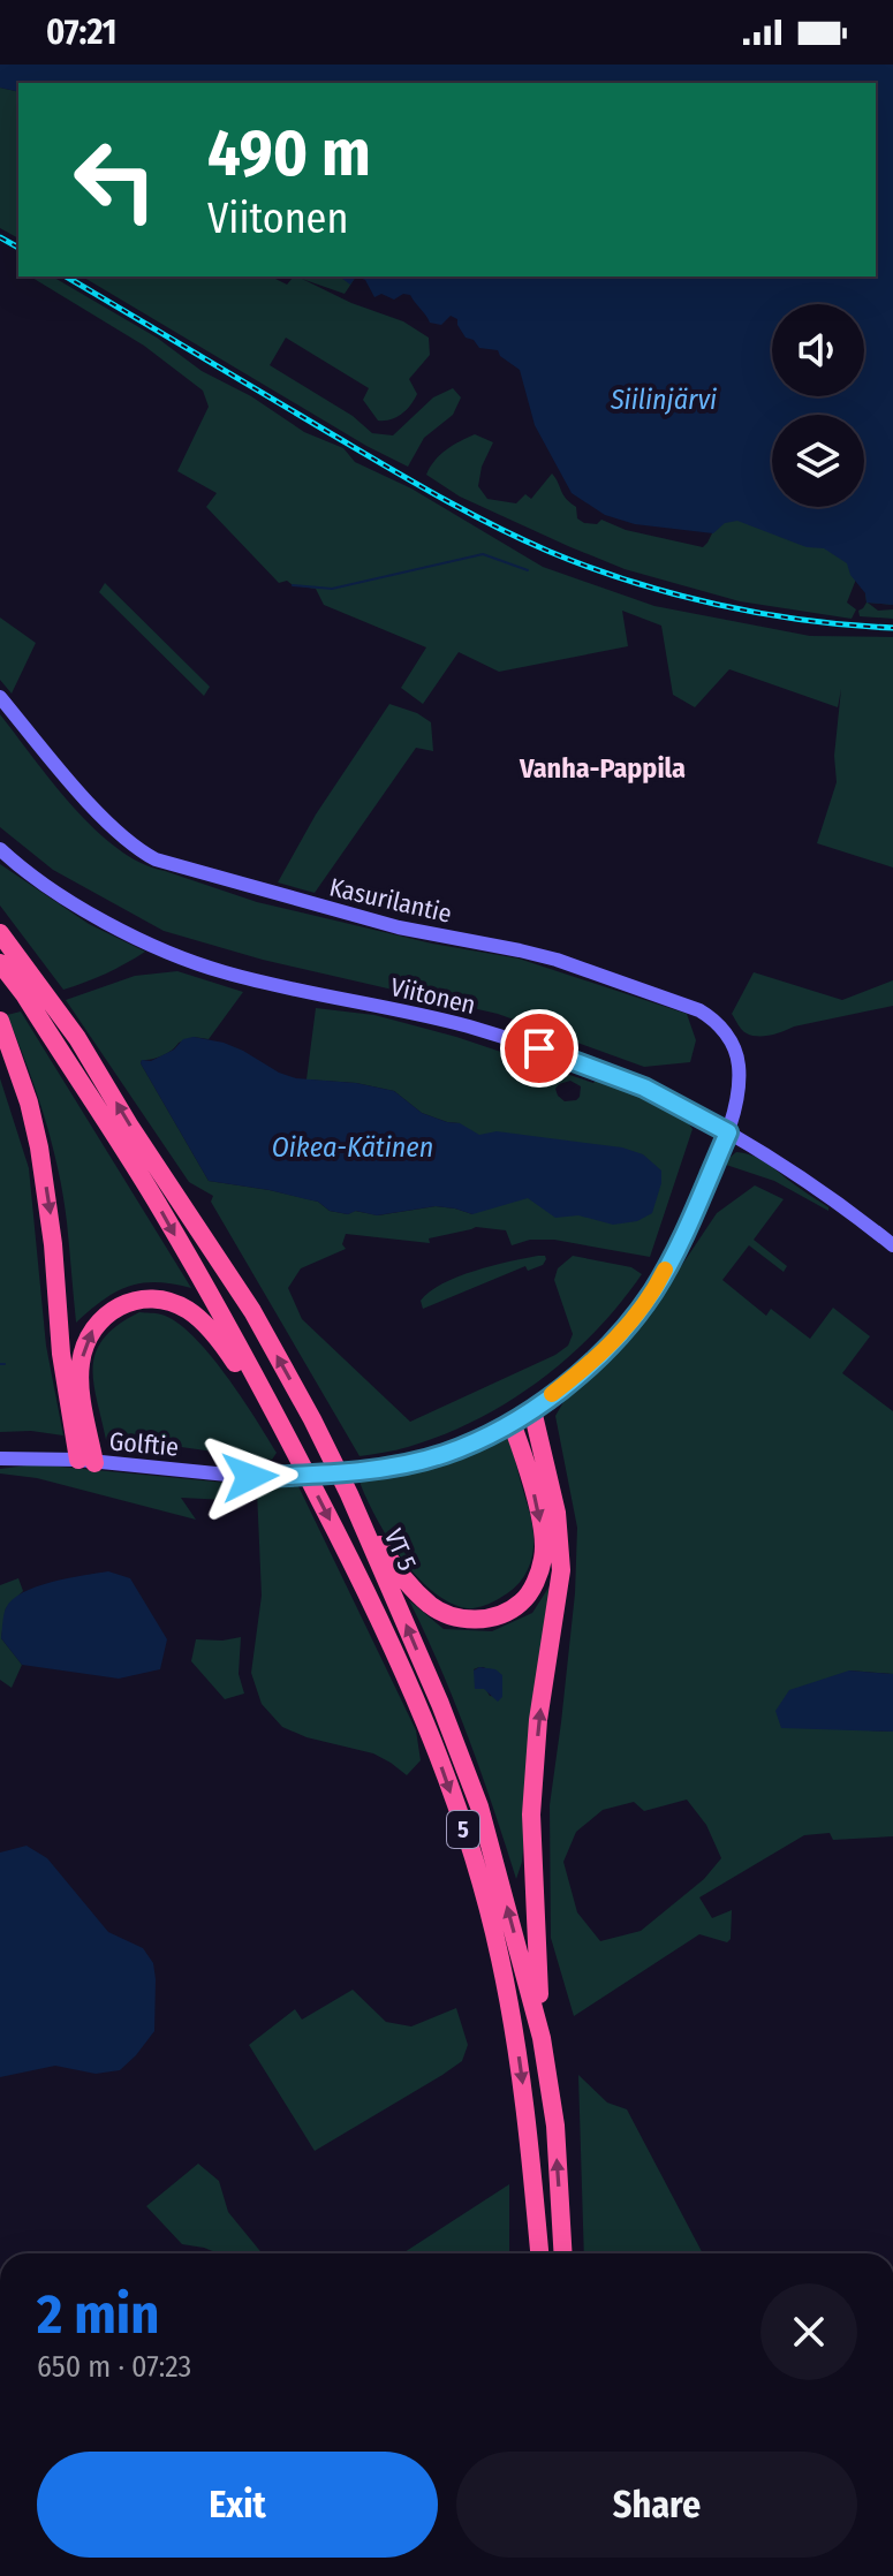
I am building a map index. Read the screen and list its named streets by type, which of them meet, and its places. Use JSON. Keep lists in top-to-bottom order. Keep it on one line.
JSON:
{"streets":{"highway":["VT 5","5"],"street":["Kasurilantie","Viitonen","Golftie"]},"crossings":[["Kasurilantie","Viitonen"],["Kasurilantie","Golftie"],["Viitonen","Golftie"]],"districts":["Vanha-Pappila"],"water":["Siilinjärvi","Oikea-Kätinen"],"page":{"status":"07:21","turn":["490 m","Viitonen"],"heading":["2 min","650 m · 07:23"],"buttons":["Exit","Share"]}}
